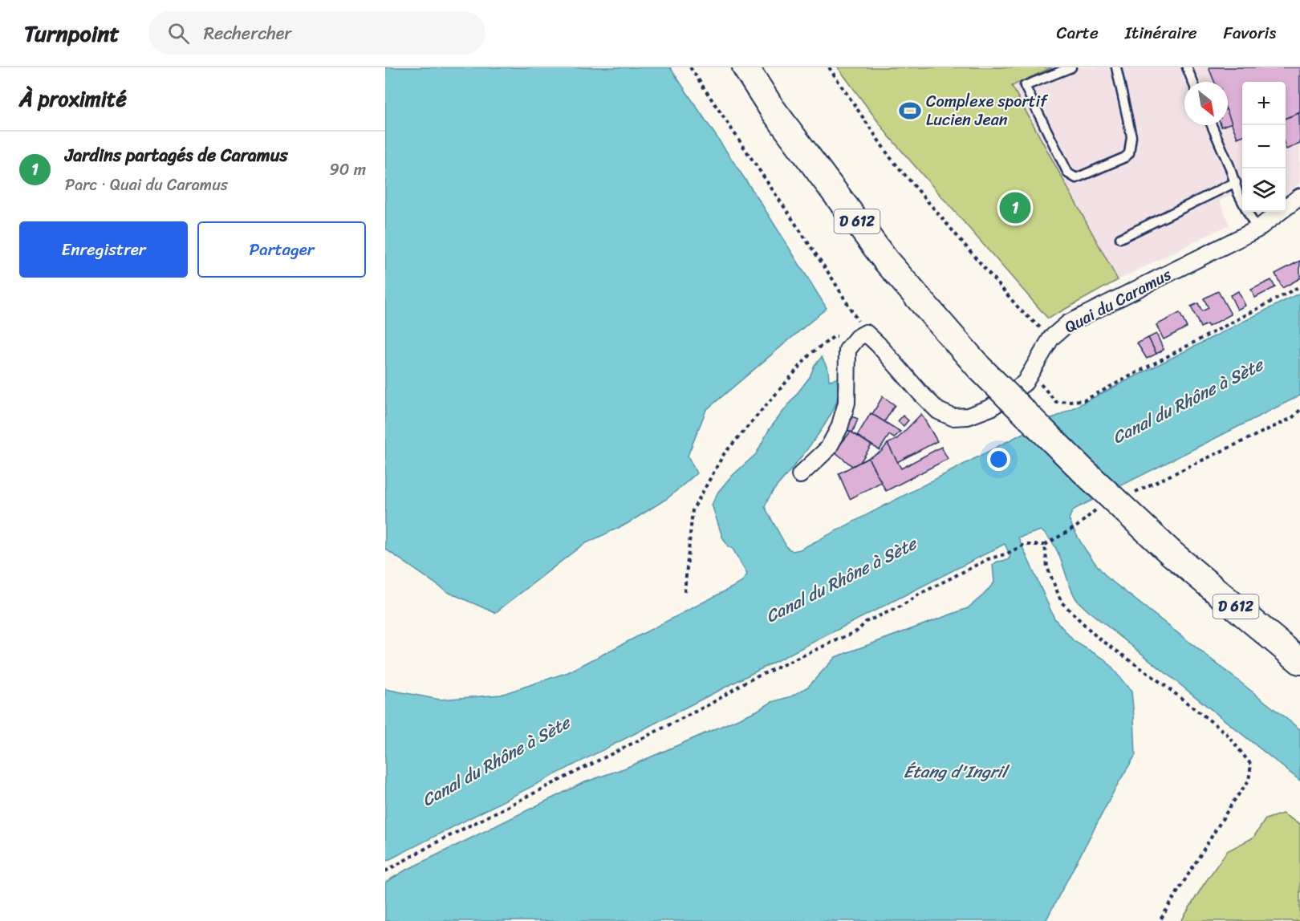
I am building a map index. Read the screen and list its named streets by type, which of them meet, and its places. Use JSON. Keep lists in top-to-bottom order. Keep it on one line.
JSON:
{"streets":{"main road":["D 612"],"street":["Quai du Caramus"]},"water":["Canal du Rhône à Sète","Étang d'Ingril"],"places":{"sports":["Complexe sportif Lucien Jean"]},"north":"bottom right","page":{"header":"Turnpoint","search":"Rechercher","nav":["Carte","Itinéraire","Favoris"],"heading":"À proximité","map_buttons":["+","−"],"list":[{"mark":"1","name":"Jardins partagés de Caramus","note":"Parc · Quai du Caramus","value":"90 m"}],"pins":"1","buttons":["Enregistrer","Partager"]}}
